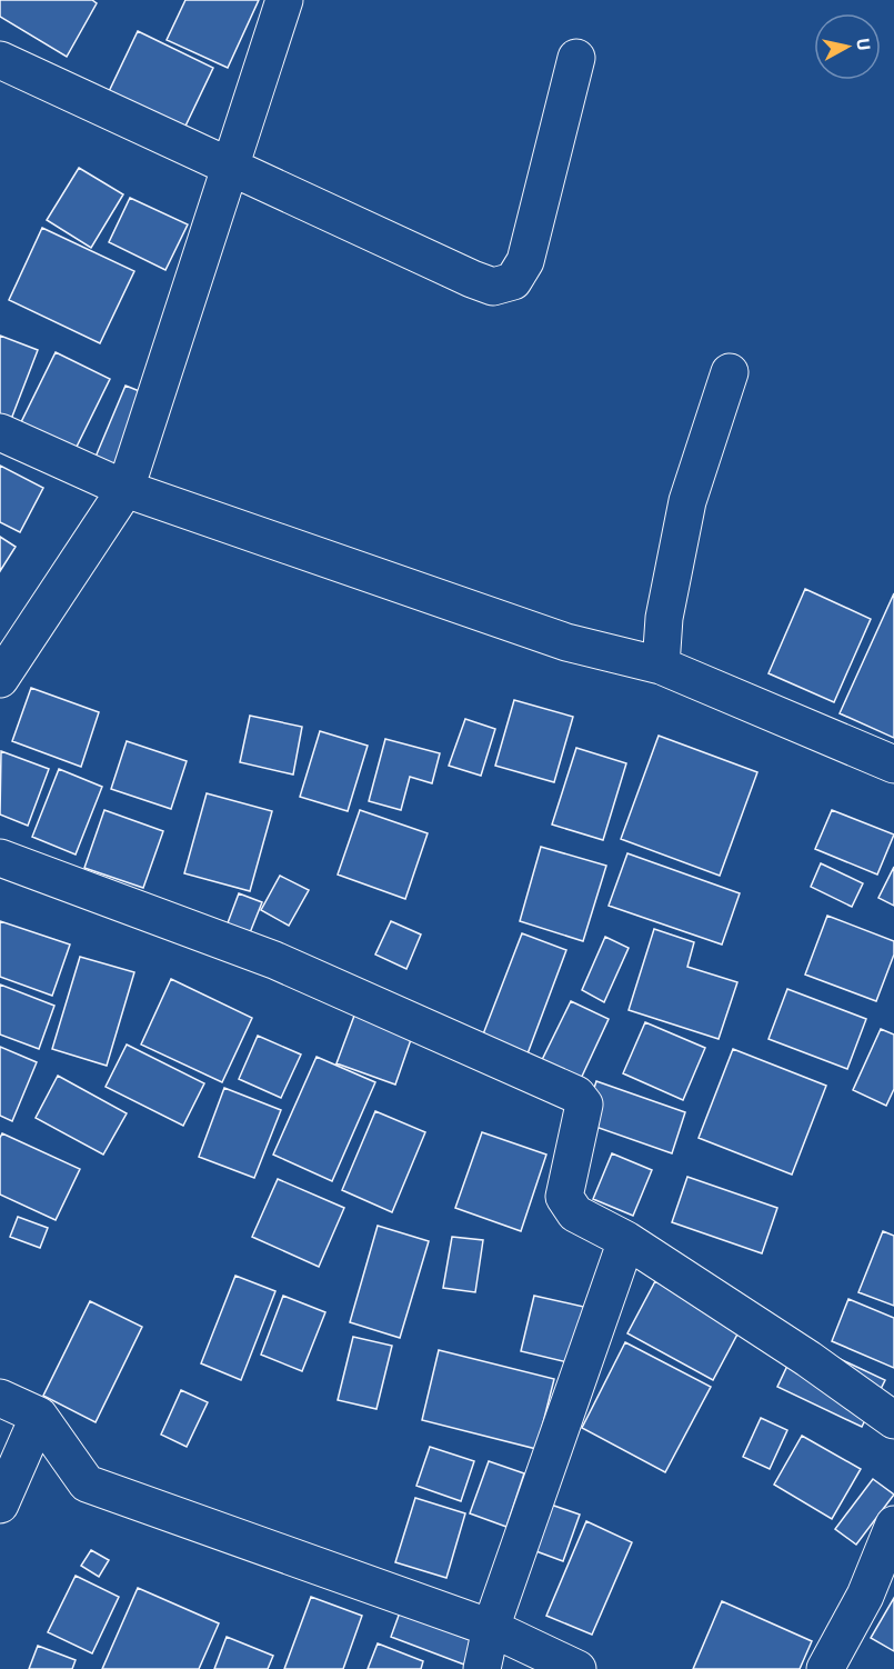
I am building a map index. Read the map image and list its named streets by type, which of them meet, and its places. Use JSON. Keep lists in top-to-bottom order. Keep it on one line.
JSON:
{"north":"right"}
